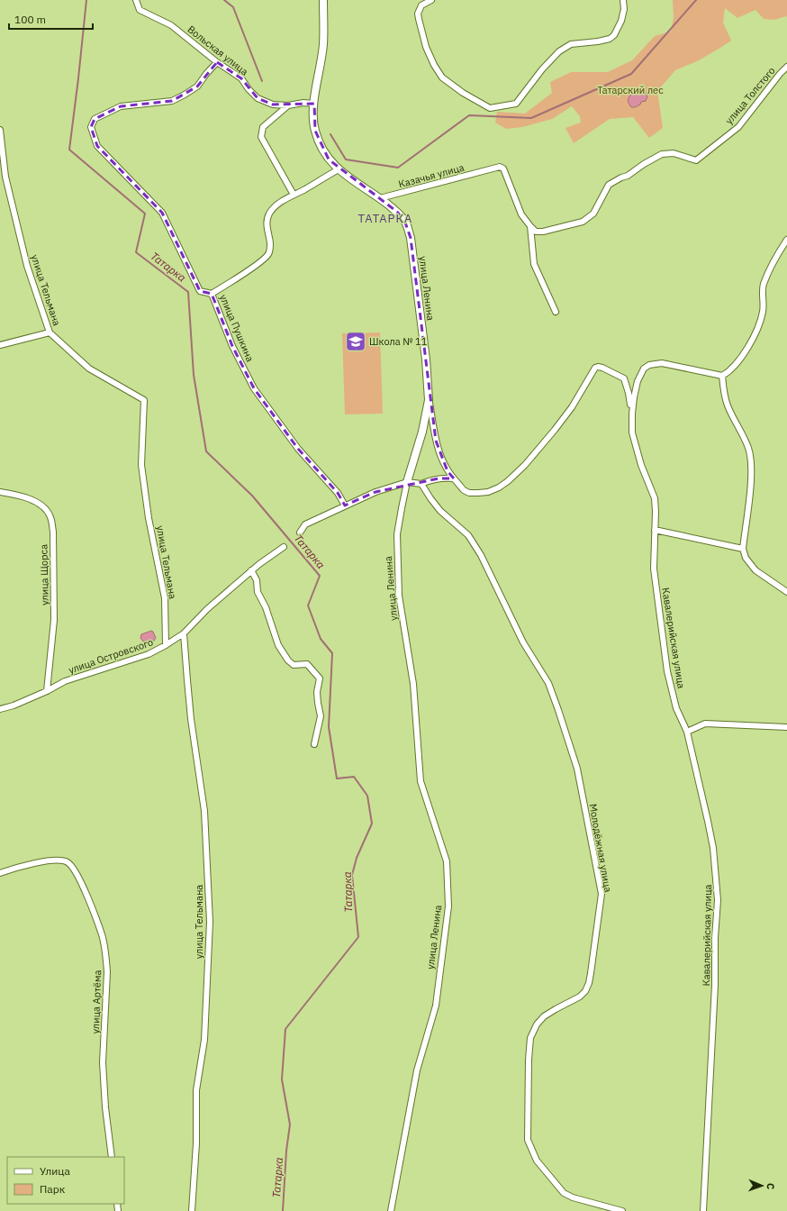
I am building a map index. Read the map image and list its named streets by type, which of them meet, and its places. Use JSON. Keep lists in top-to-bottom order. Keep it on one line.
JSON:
{"streets":{"street":["Вольская улица","улица Толстого","Казачья улица","улица Ленина","улица Тельмана","улица Пушкина","улица Щорса","Кавалерийская улица","улица Островского","Молодёжная улица","улица Артёма"]},"crossings":[["Вольская улица","улица Ленина"],["Вольская улица","улица Пушкина"],["улица Толстого","Казачья улица"],["Казачья улица","улица Ленина"],["улица Тельмана","улица Островского"],["улица Щорса","улица Островского"]],"districts":["ТАТАРКА"],"water":["Татарка"],"parks":["Татарский лес"],"places":{"school or university":["Школа № 11"]},"legend":["Улица","Парк"],"scale_bar":"100 m","north":"right"}
